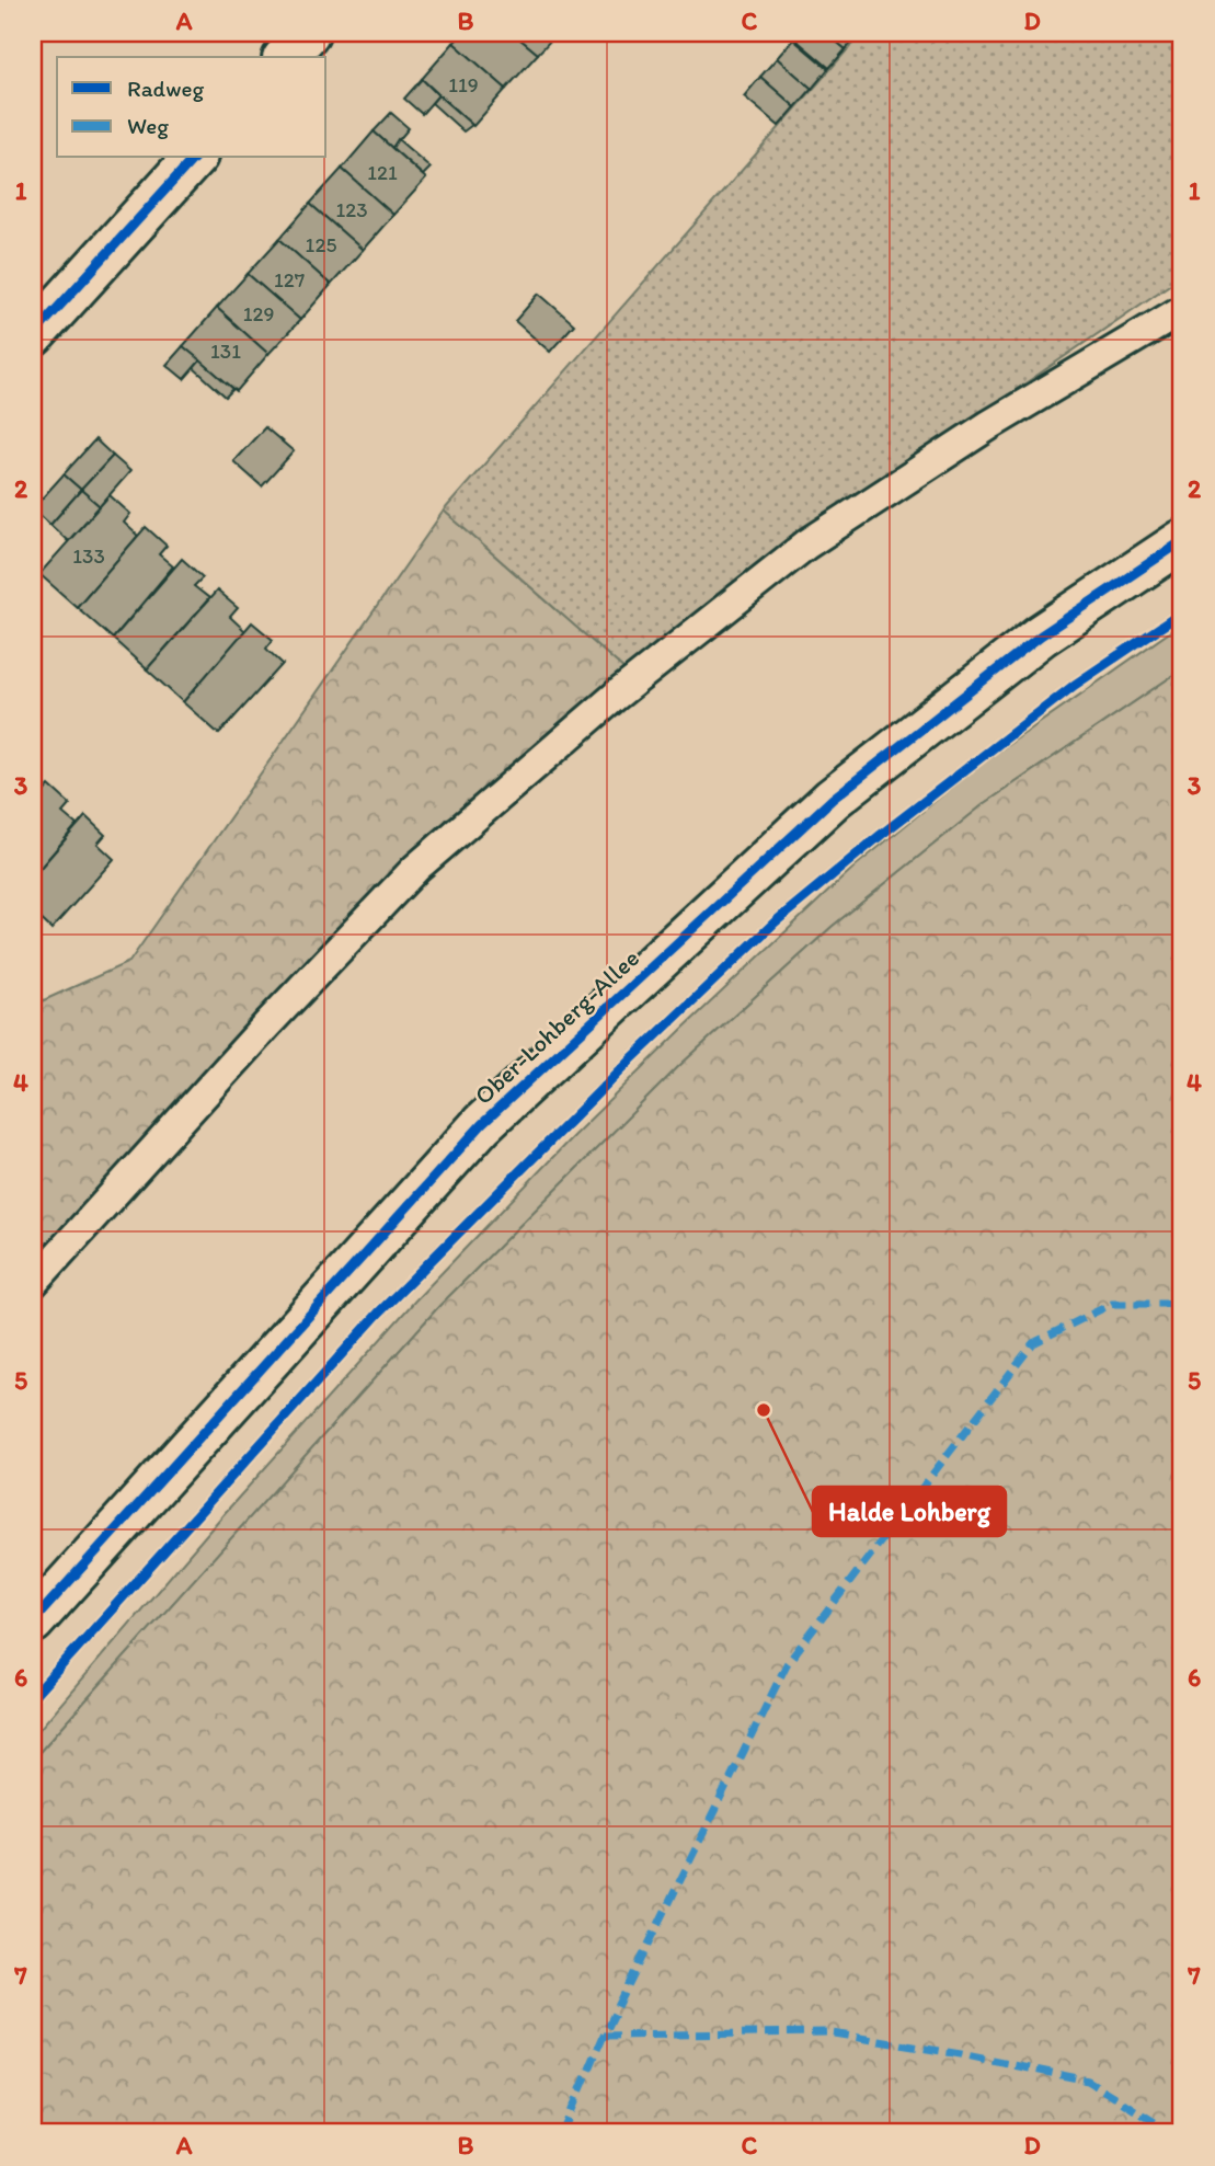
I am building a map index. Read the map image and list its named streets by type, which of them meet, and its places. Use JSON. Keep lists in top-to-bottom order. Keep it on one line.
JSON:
{"streets":{"street":["Ober-Lohberg-Allee"]},"places":["Halde Lohberg"],"house_numbers":["119","121","123","125","127","129","131","133"],"legend":["Radweg","Weg"],"grid":{"columns":["A","B","C","D"],"rows":["1","2","3","4","5","6","7"]}}
